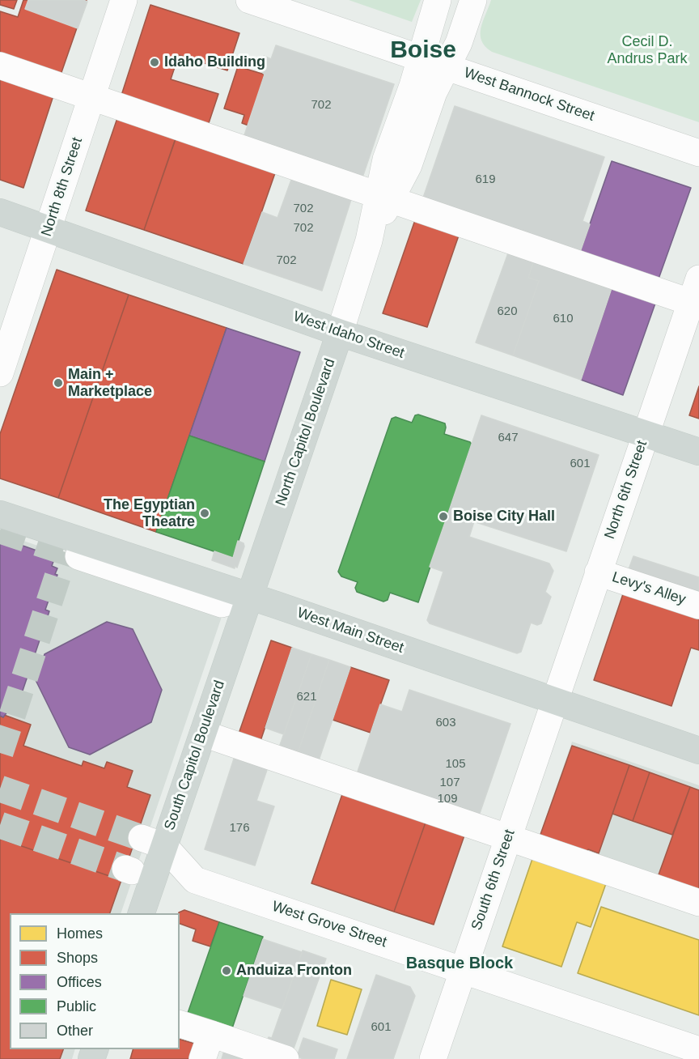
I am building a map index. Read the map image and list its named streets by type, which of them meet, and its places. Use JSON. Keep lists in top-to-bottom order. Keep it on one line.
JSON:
{"streets":{"main road":["West Idaho Street","North Capitol Boulevard","West Main Street","South Capitol Boulevard"],"street":["West Bannock Street","North 8th Street","North 6th Street","Levy's Alley","South 6th Street","West Grove Street"]},"crossings":[["West Bannock Street","North Capitol Boulevard"],["North 8th Street","West Idaho Street"],["West Idaho Street","North Capitol Boulevard"],["West Idaho Street","North 6th Street"],["North Capitol Boulevard","West Main Street"],["North Capitol Boulevard","South Capitol Boulevard"],["North 6th Street","Levy's Alley"],["North 6th Street","West Main Street"],["North 6th Street","South 6th Street"],["West Main Street","South Capitol Boulevard"],["West Main Street","South 6th Street"],["South Capitol Boulevard","West Grove Street"],["South 6th Street","West Grove Street"]],"districts":["Boise","Basque Block"],"parks":["Cecil D. Andrus Park"],"places":["Idaho Building","Main + Marketplace","The Egyptian Theatre","Boise City Hall","Anduiza Fronton"],"house_numbers":["702","619","702","702","702","620","610","647","601","621","603","105","107","109","176","601"],"legend":["Homes","Shops","Offices","Public","Other"]}
